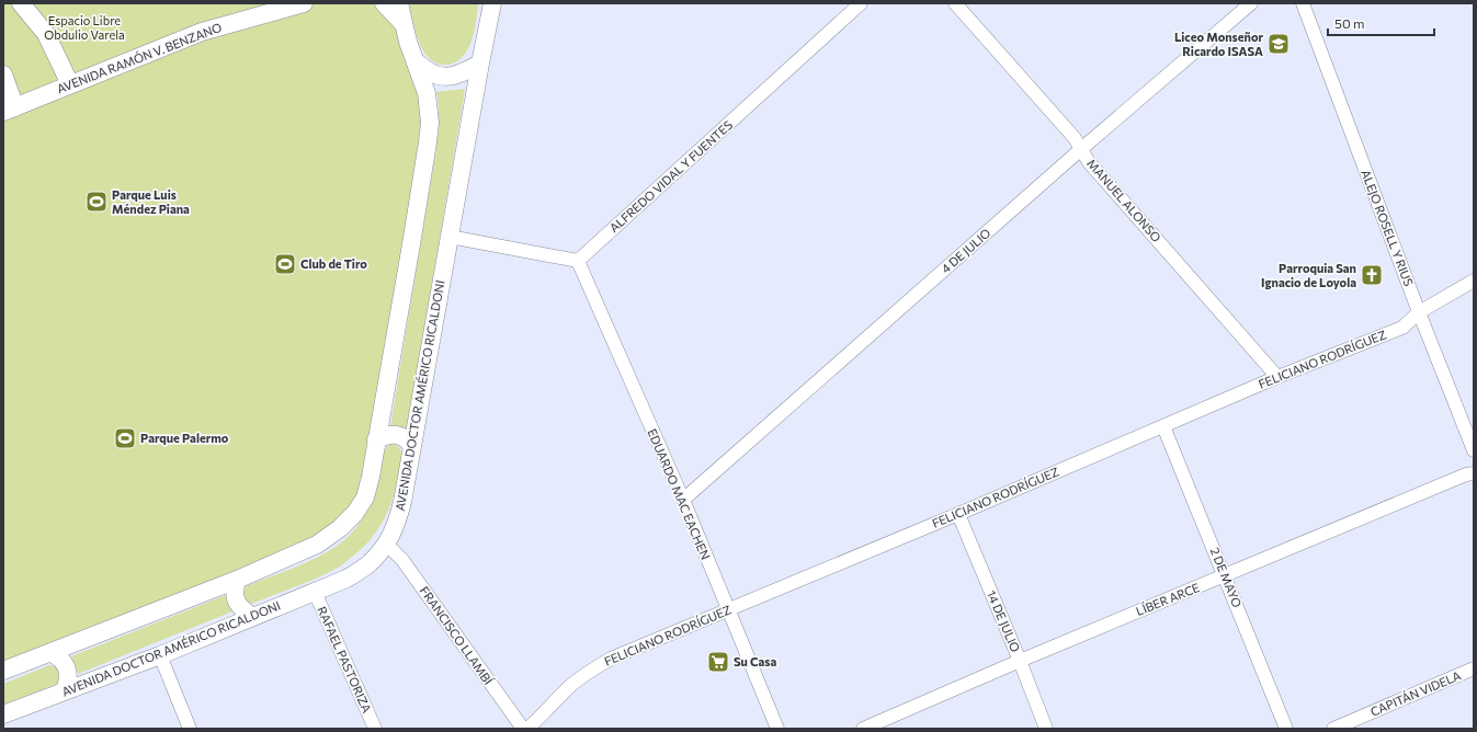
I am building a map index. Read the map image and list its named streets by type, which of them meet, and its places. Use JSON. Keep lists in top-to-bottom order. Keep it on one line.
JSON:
{"streets":{"street":["AVENIDA RAMÓN V. BENZANO","ALFREDO VIDAL Y FUENTES","MANUEL ALONSO","ALEJO ROSELL Y RIUS","4 DE JULIO","FELICIANO RODRÍGUEZ","AVENIDA DOCTOR AMÉRICO RICALDONI","EDUARDO MAC EACHEN","2 DE MAYO","LÍBER ARCE","14 DE JULIO","FRANCISCO LLAMBÍ","RAFAEL PASTORIZA","CAPITÁN VIDELA"]},"crossings":[["ALFREDO VIDAL Y FUENTES","EDUARDO MAC EACHEN"],["MANUEL ALONSO","4 DE JULIO"],["MANUEL ALONSO","FELICIANO RODRÍGUEZ"],["ALEJO ROSELL Y RIUS","FELICIANO RODRÍGUEZ"],["4 DE JULIO","EDUARDO MAC EACHEN"],["FELICIANO RODRÍGUEZ","EDUARDO MAC EACHEN"],["FELICIANO RODRÍGUEZ","2 DE MAYO"],["FELICIANO RODRÍGUEZ","14 DE JULIO"],["AVENIDA DOCTOR AMÉRICO RICALDONI","FRANCISCO LLAMBÍ"],["AVENIDA DOCTOR AMÉRICO RICALDONI","RAFAEL PASTORIZA"],["2 DE MAYO","LÍBER ARCE"],["LÍBER ARCE","14 DE JULIO"]],"parks":["Espacio Libre Obdulio Varela"],"places":{"school or university":["Liceo Monseñor Ricardo ISASA"],"sports":["Parque Luis Méndez Piana","Club de Tiro","Parque Palermo"],"church":["Parroquia San Ignacio de Loyola"],"supermarket":["Su Casa"]},"scale_bar":"50 m"}
